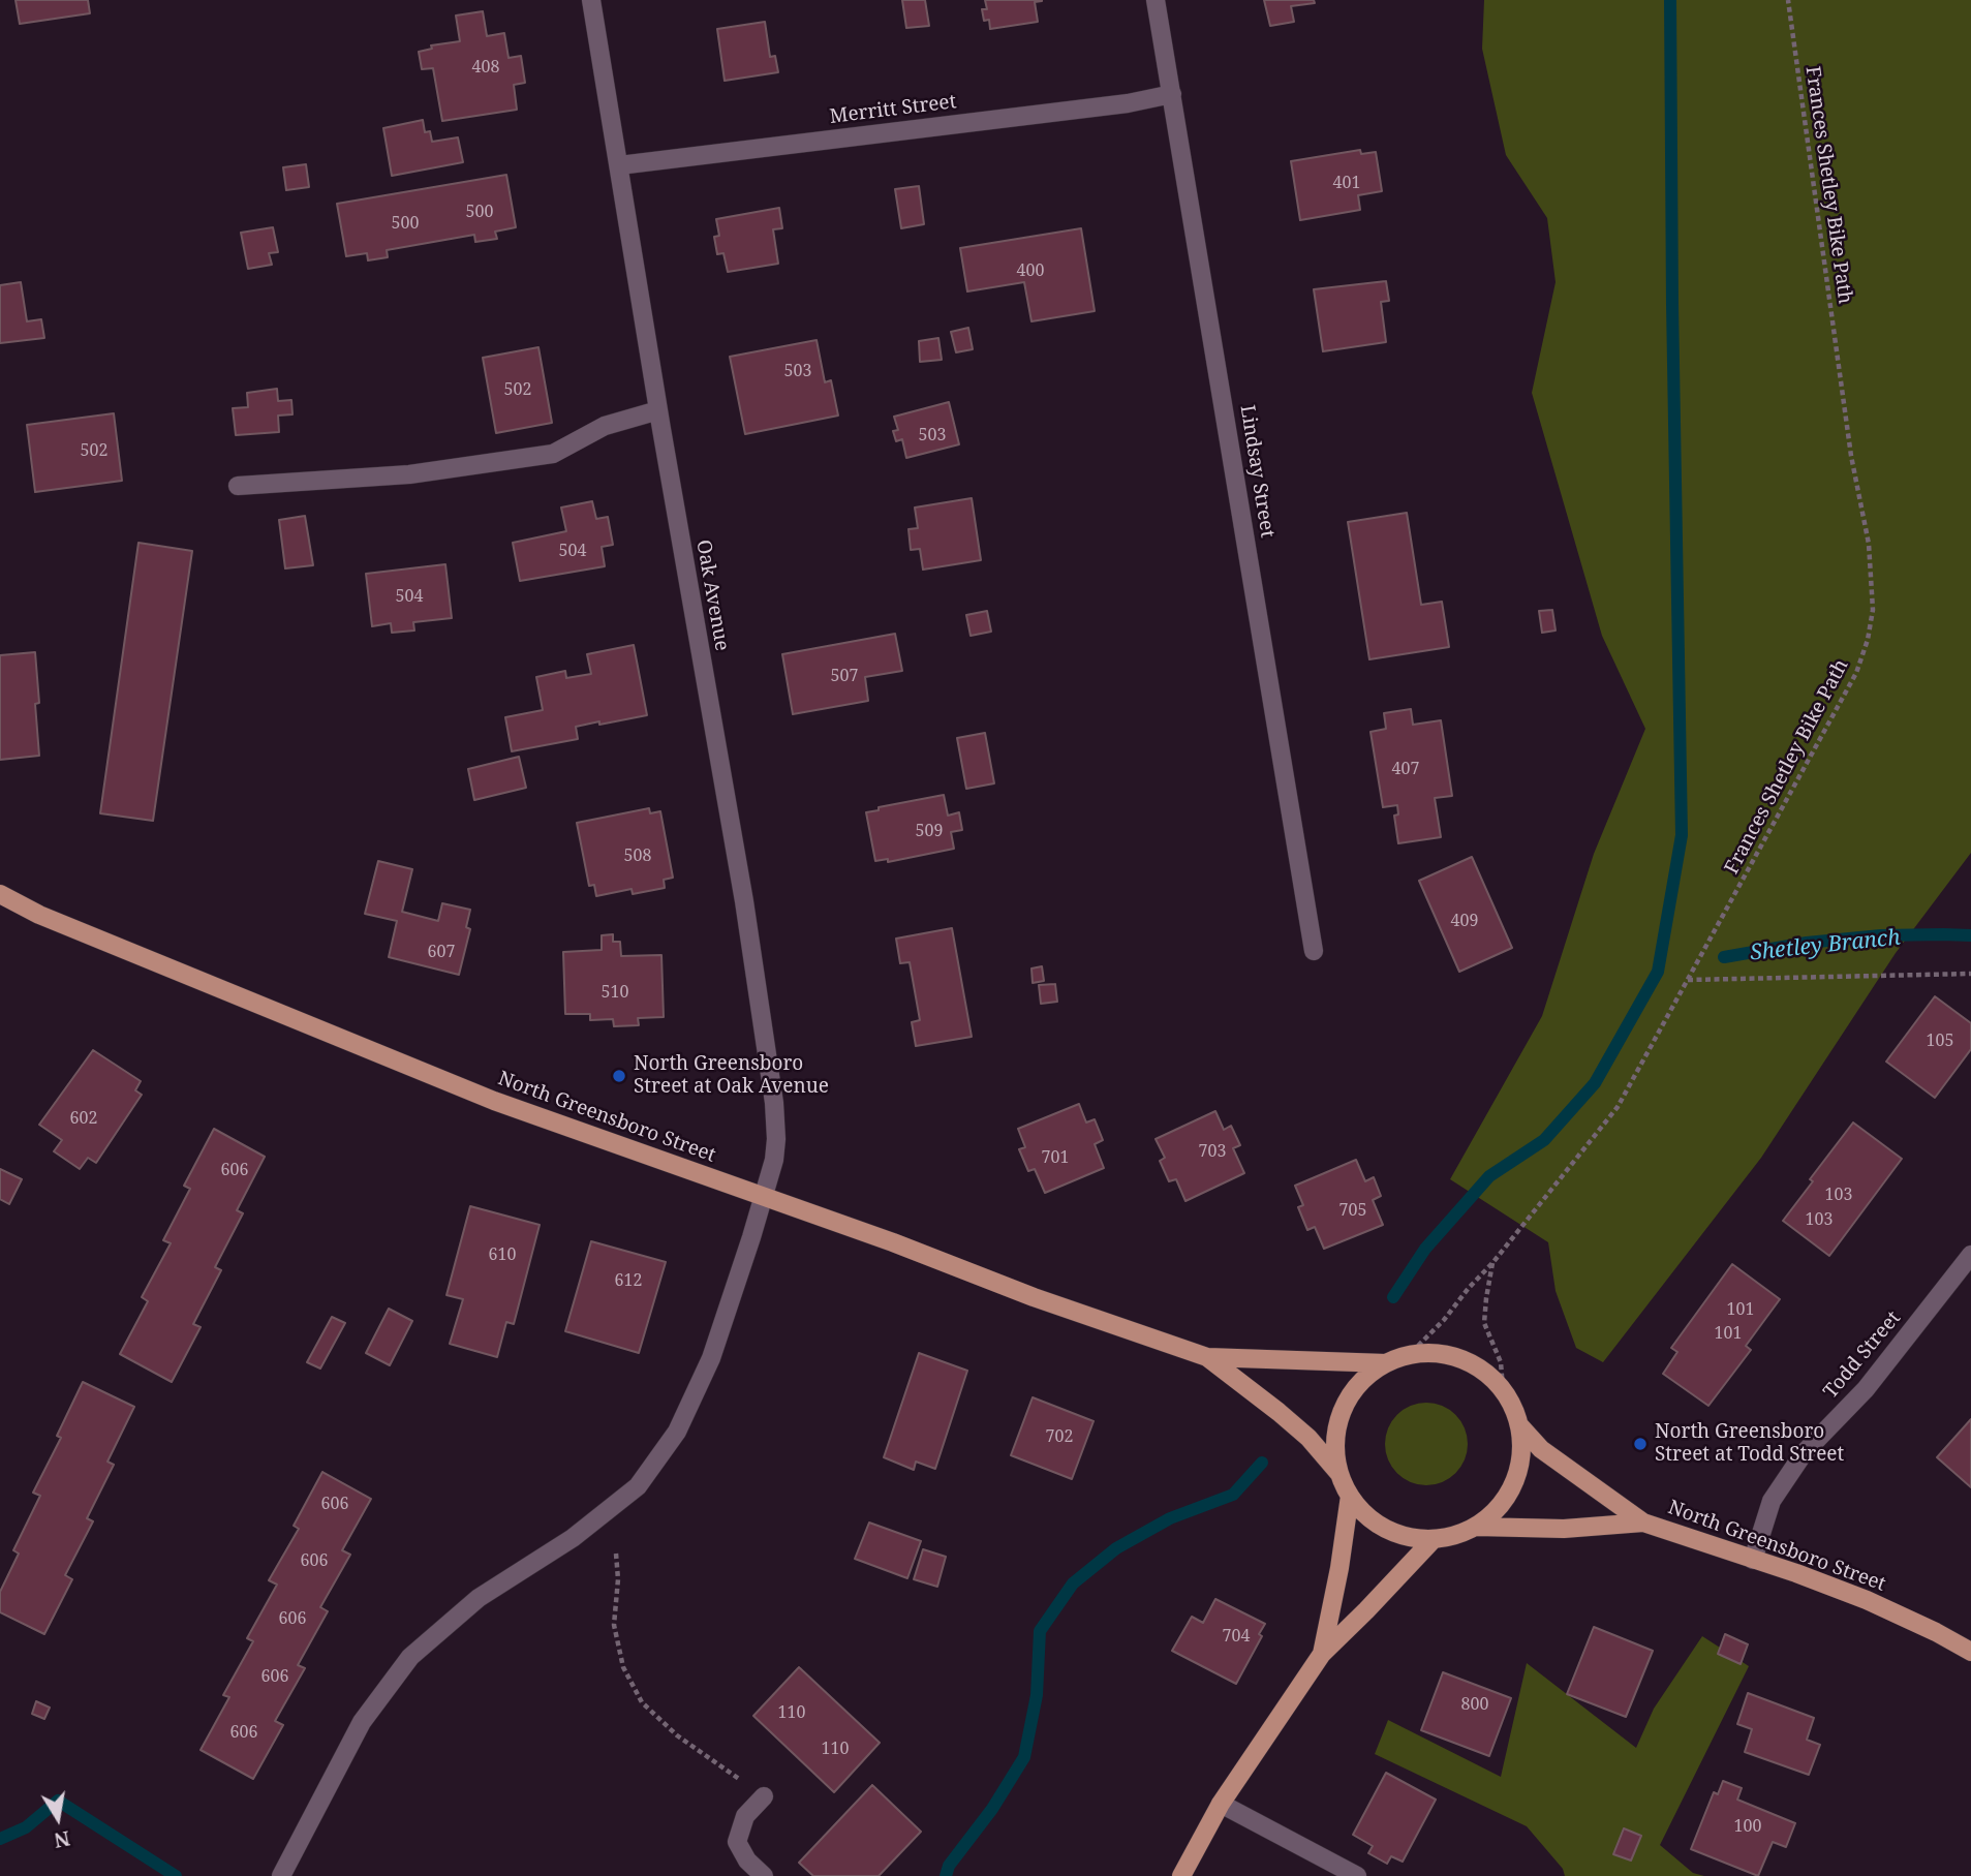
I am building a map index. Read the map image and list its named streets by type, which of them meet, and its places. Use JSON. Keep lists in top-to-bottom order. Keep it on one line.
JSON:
{"streets":{"main road":["North Greensboro Street"],"street":["Merritt Street","Lindsay Street","Oak Avenue","Todd Street"],"path":["Frances Shetley Bike Path"]},"crossings":[["Merritt Street","Lindsay Street"],["Merritt Street","Oak Avenue"],["Frances Shetley Bike Path","North Greensboro Street"],["Oak Avenue","North Greensboro Street"],["North Greensboro Street","Todd Street"]],"water":["Shetley Branch"],"places":["North Greensboro Street at Oak Avenue","North Greensboro Street at Todd Street"],"house_numbers":["408","401","500","500","400","503","502","503","502","504","504","507","407","509","508","409","607","510","105","602","703","701","606","103","705","103","610","612","101","101","702","606","606","606","704","606","800","110","606","110","100"],"north":"bottom"}
